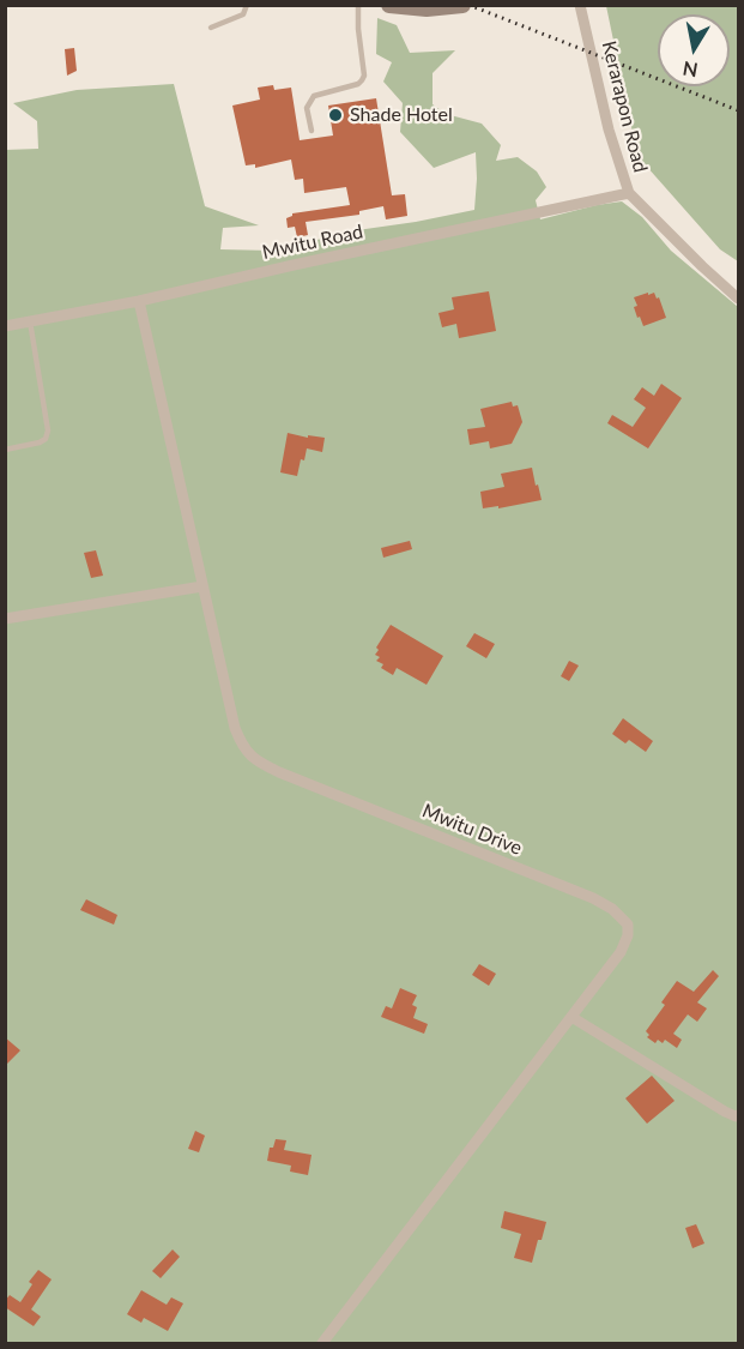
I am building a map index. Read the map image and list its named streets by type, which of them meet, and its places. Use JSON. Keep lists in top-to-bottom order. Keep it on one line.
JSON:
{"streets":{"street":["Kerarapon Road","Mwitu Road","Mwitu Drive"]},"crossings":[["Kerarapon Road","Mwitu Road"],["Mwitu Road","Mwitu Drive"]],"places":["Shade Hotel"],"north":"bottom"}
